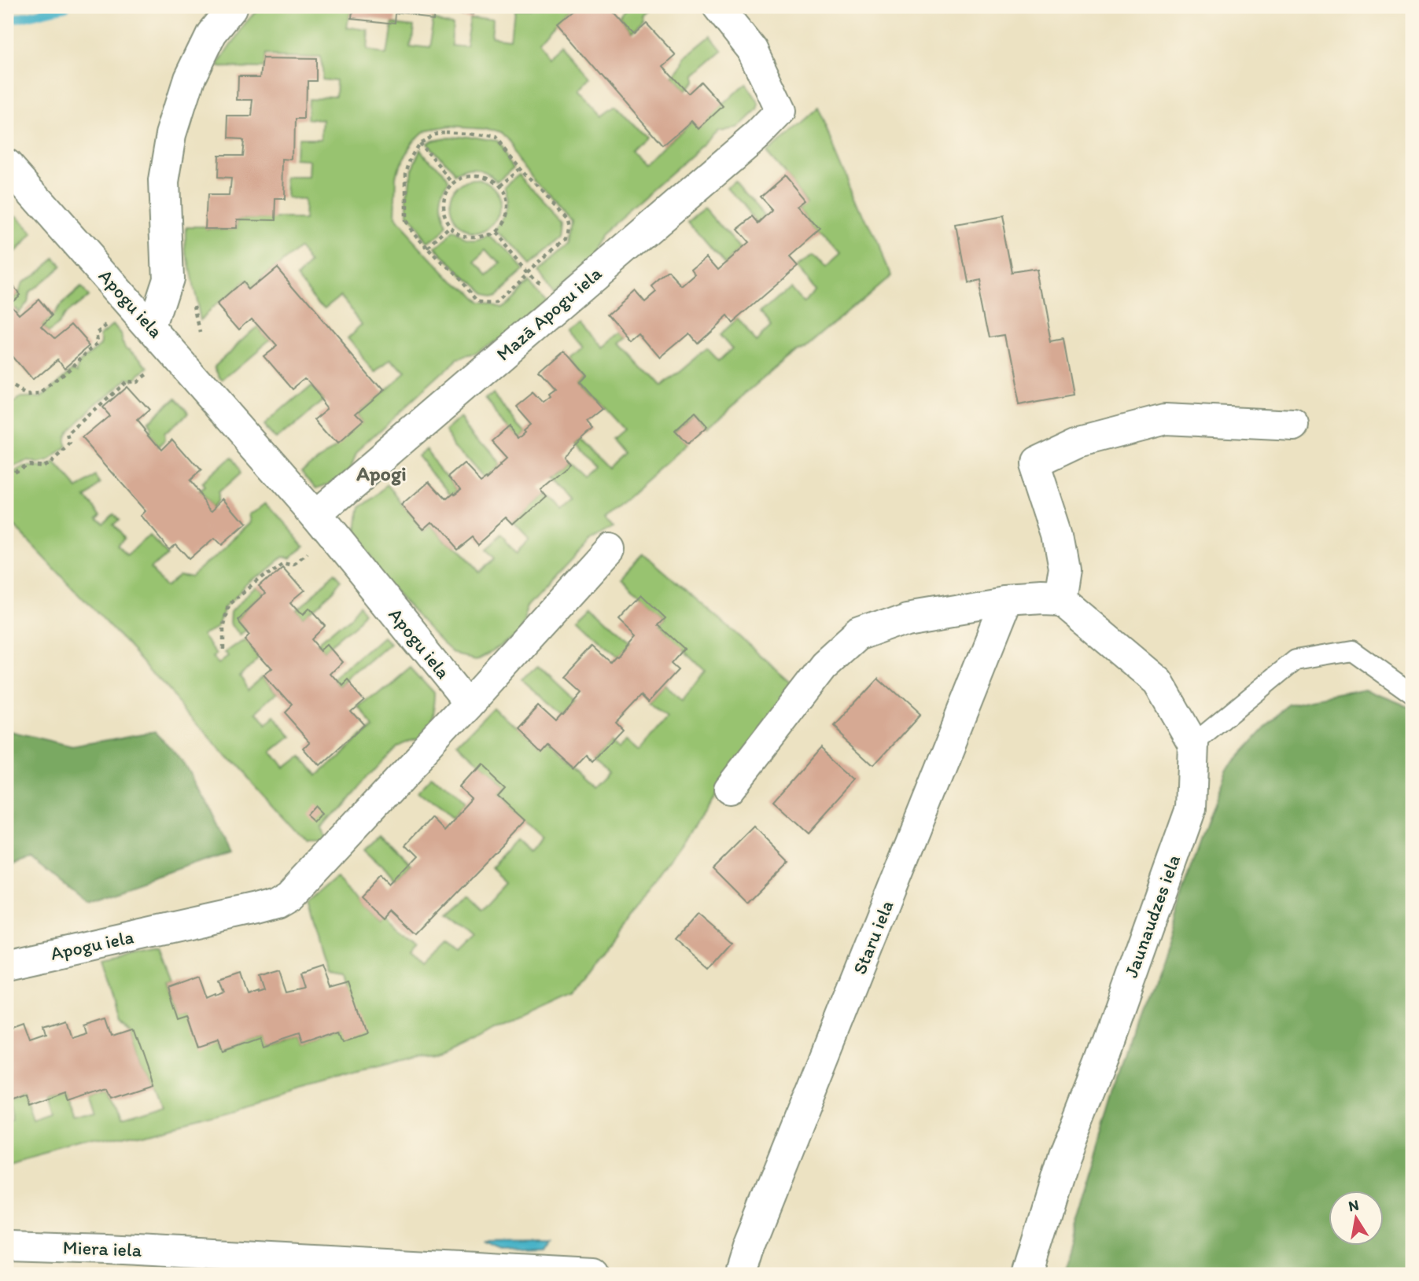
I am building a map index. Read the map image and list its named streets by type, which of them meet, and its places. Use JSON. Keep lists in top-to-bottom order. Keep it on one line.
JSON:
{"streets":{"street":["Apogu iela","Mazā Apogu iela","Jaunaudzes iela","Staru iela","Miera iela"]},"crossings":[["Apogu iela","Mazā Apogu iela"]],"districts":["Apogi"],"north":"top"}
